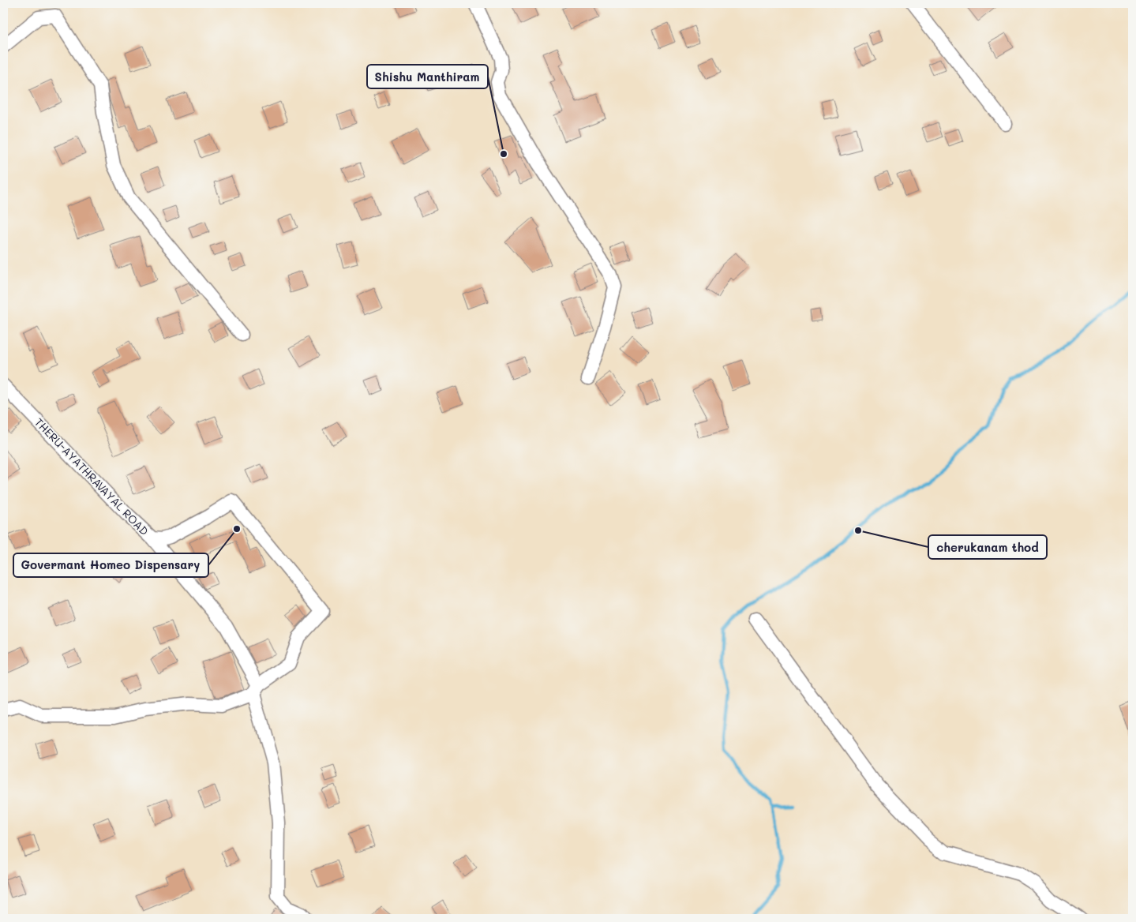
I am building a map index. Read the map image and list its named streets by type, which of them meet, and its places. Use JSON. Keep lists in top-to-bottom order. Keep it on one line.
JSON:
{"streets":{"street":["THERU-AYATHRAVAYAL ROAD"]},"places":["Shishu Manthiram","Govermant Homeo Dispensary","cherukanam thod"]}
